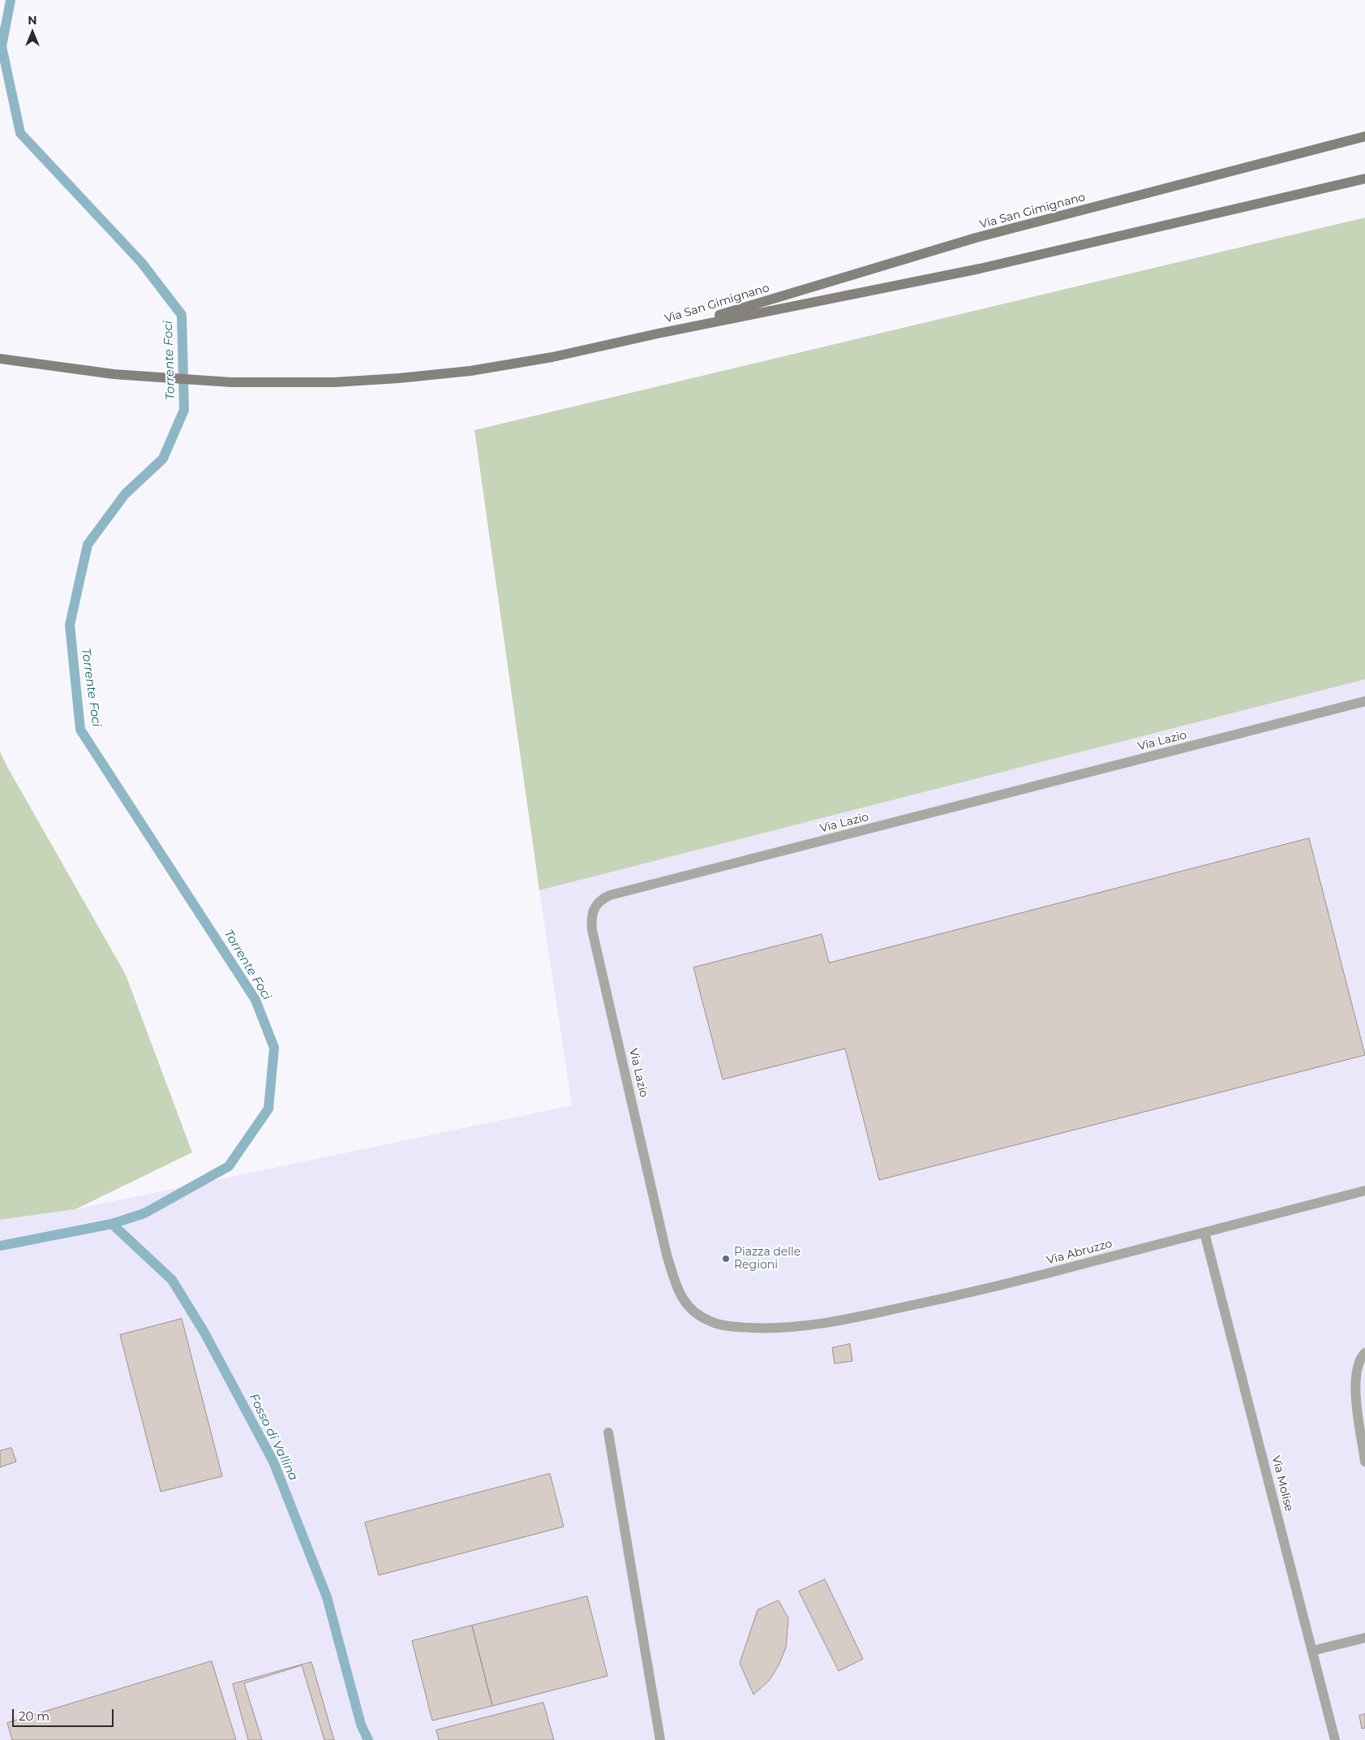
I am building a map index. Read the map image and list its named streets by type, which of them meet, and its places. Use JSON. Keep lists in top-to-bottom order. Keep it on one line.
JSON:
{"streets":{"main road":["Via San Gimignano"],"street":["Via Lazio","Via Abruzzo","Via Molise"]},"crossings":[["Via Lazio","Via Abruzzo"],["Via Abruzzo","Via Molise"]],"water":["Torrente Foci","Fosso di Vallina"],"places":["Piazza delle Regioni"],"scale_bar":"20 m","north":"top"}
